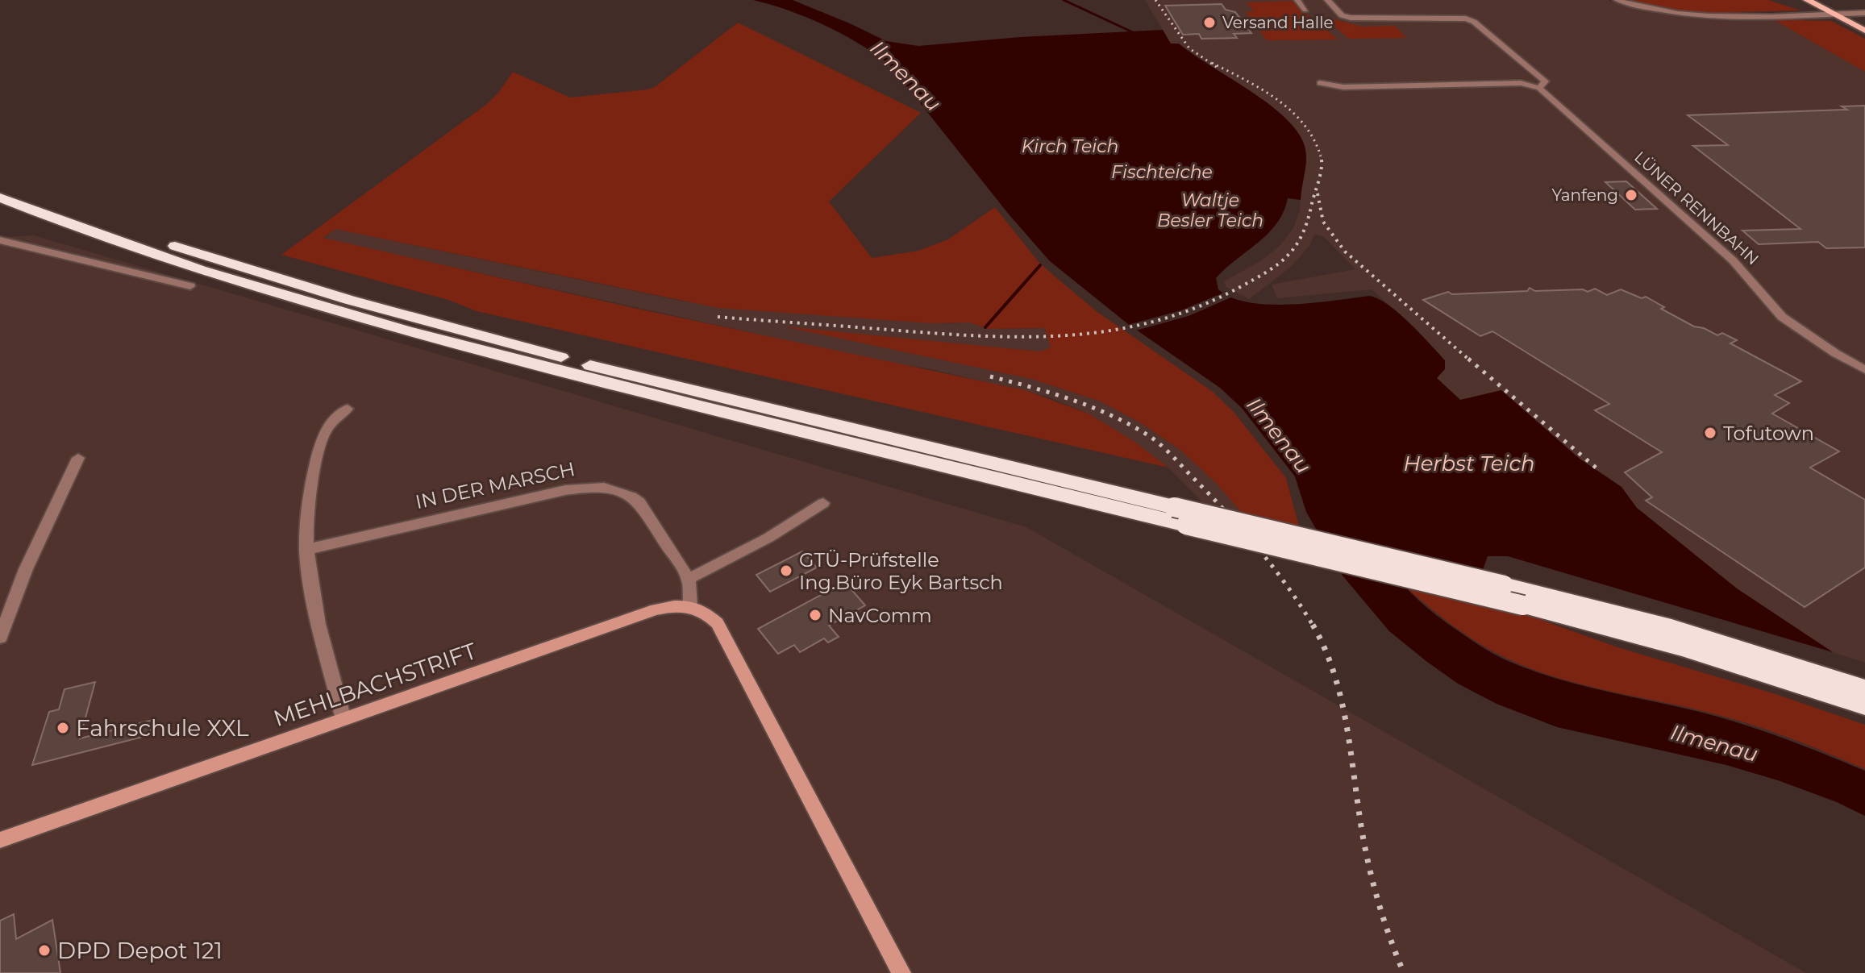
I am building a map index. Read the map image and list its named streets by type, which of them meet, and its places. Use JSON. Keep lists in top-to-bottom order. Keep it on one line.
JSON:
{"streets":{"street":["LÜNER RENNBAHN","IN DER MARSCH","MEHLBACHSTRIFT"]},"crossings":[["IN DER MARSCH","MEHLBACHSTRIFT"]],"water":["Ilmenau","Kirch Teich","Fischteiche","Waltje Besler Teich","Herbst Teich"],"places":["Versand Halle","Yanfeng","Tofutown","GTÜ-Prüfstelle Ing.Büro Eyk Bartsch","NavComm","Fahrschule XXL","DPD Depot 121"]}
